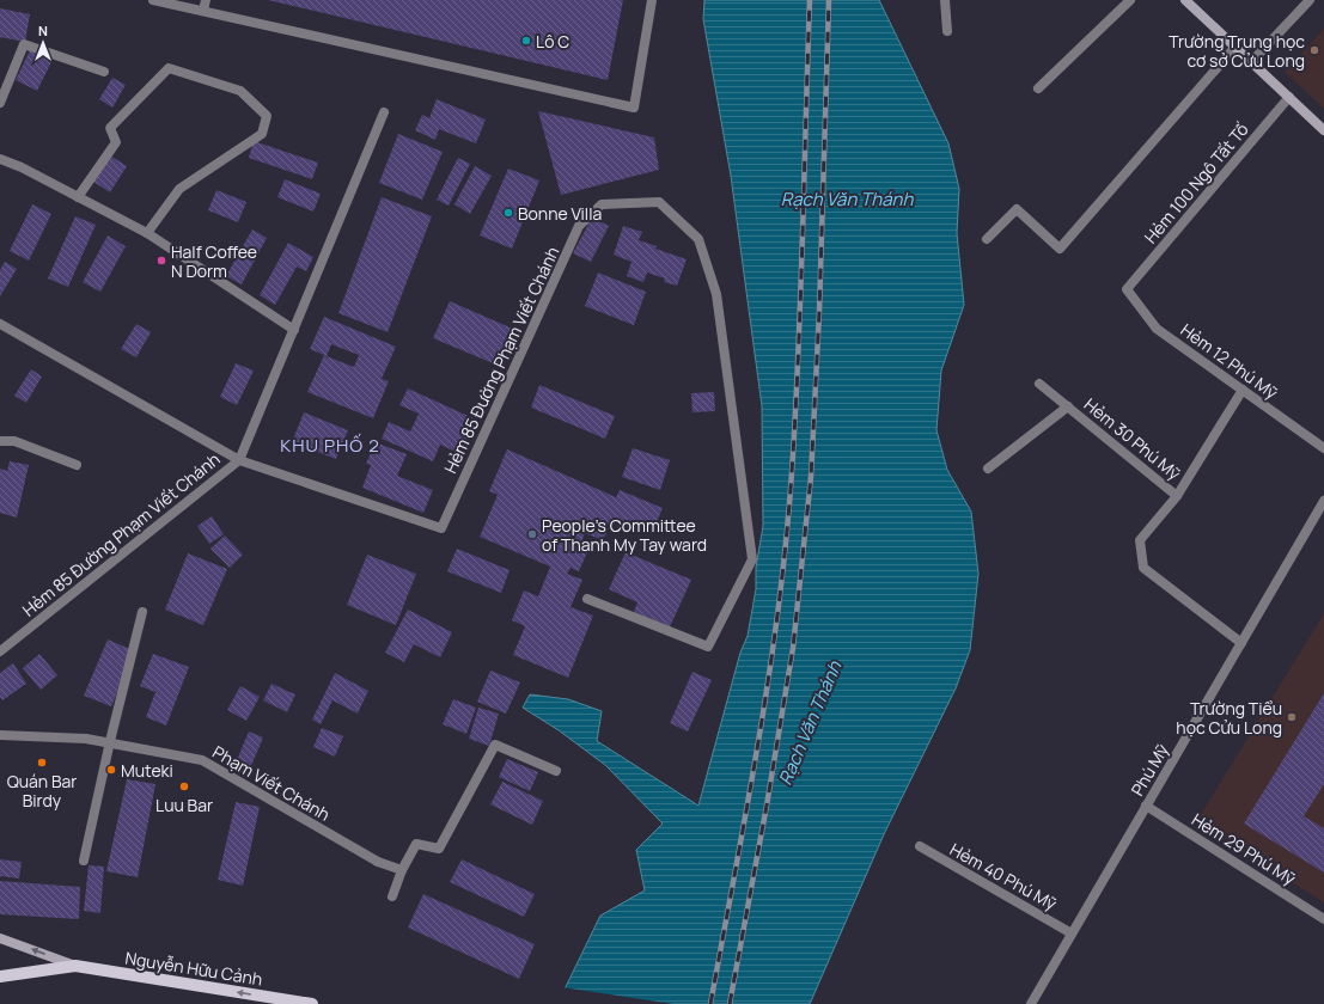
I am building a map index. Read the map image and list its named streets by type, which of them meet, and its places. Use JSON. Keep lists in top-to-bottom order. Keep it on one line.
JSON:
{"streets":{"main road":["Nguyễn Hữu Cảnh"],"street":["Hẻm 100 Ngô Tất Tố","Hẻm 85 Đường Phạm Viết Chánh","Hẻm 12 Phú Mỹ","Hẻm 30 Phú Mỹ","Phú Mỹ","Phạm Viết Chánh","Hẻm 29 Phú Mỹ","Hẻm 40 Phú Mỹ"]},"crossings":[["Hẻm 100 Ngô Tất Tố","Hẻm 12 Phú Mỹ"],["Hẻm 30 Phú Mỹ","Phú Mỹ"],["Phú Mỹ","Hẻm 29 Phú Mỹ"],["Phú Mỹ","Hẻm 40 Phú Mỹ"]],"one_way":["Nguyễn Hữu Cảnh"],"districts":["KHU PHỐ 2"],"water":["Rạch Văn Thánh"],"places":["Lô C","Trường Trung học cơ sở Cửu Long","Bonne Villa","Half Coffee N Dorm","People's Committee of Thanh My Tay ward","Trường Tiểu học Cửu Long","Quán Bar Birdy","Muteki","Luu Bar"],"north":"top"}
